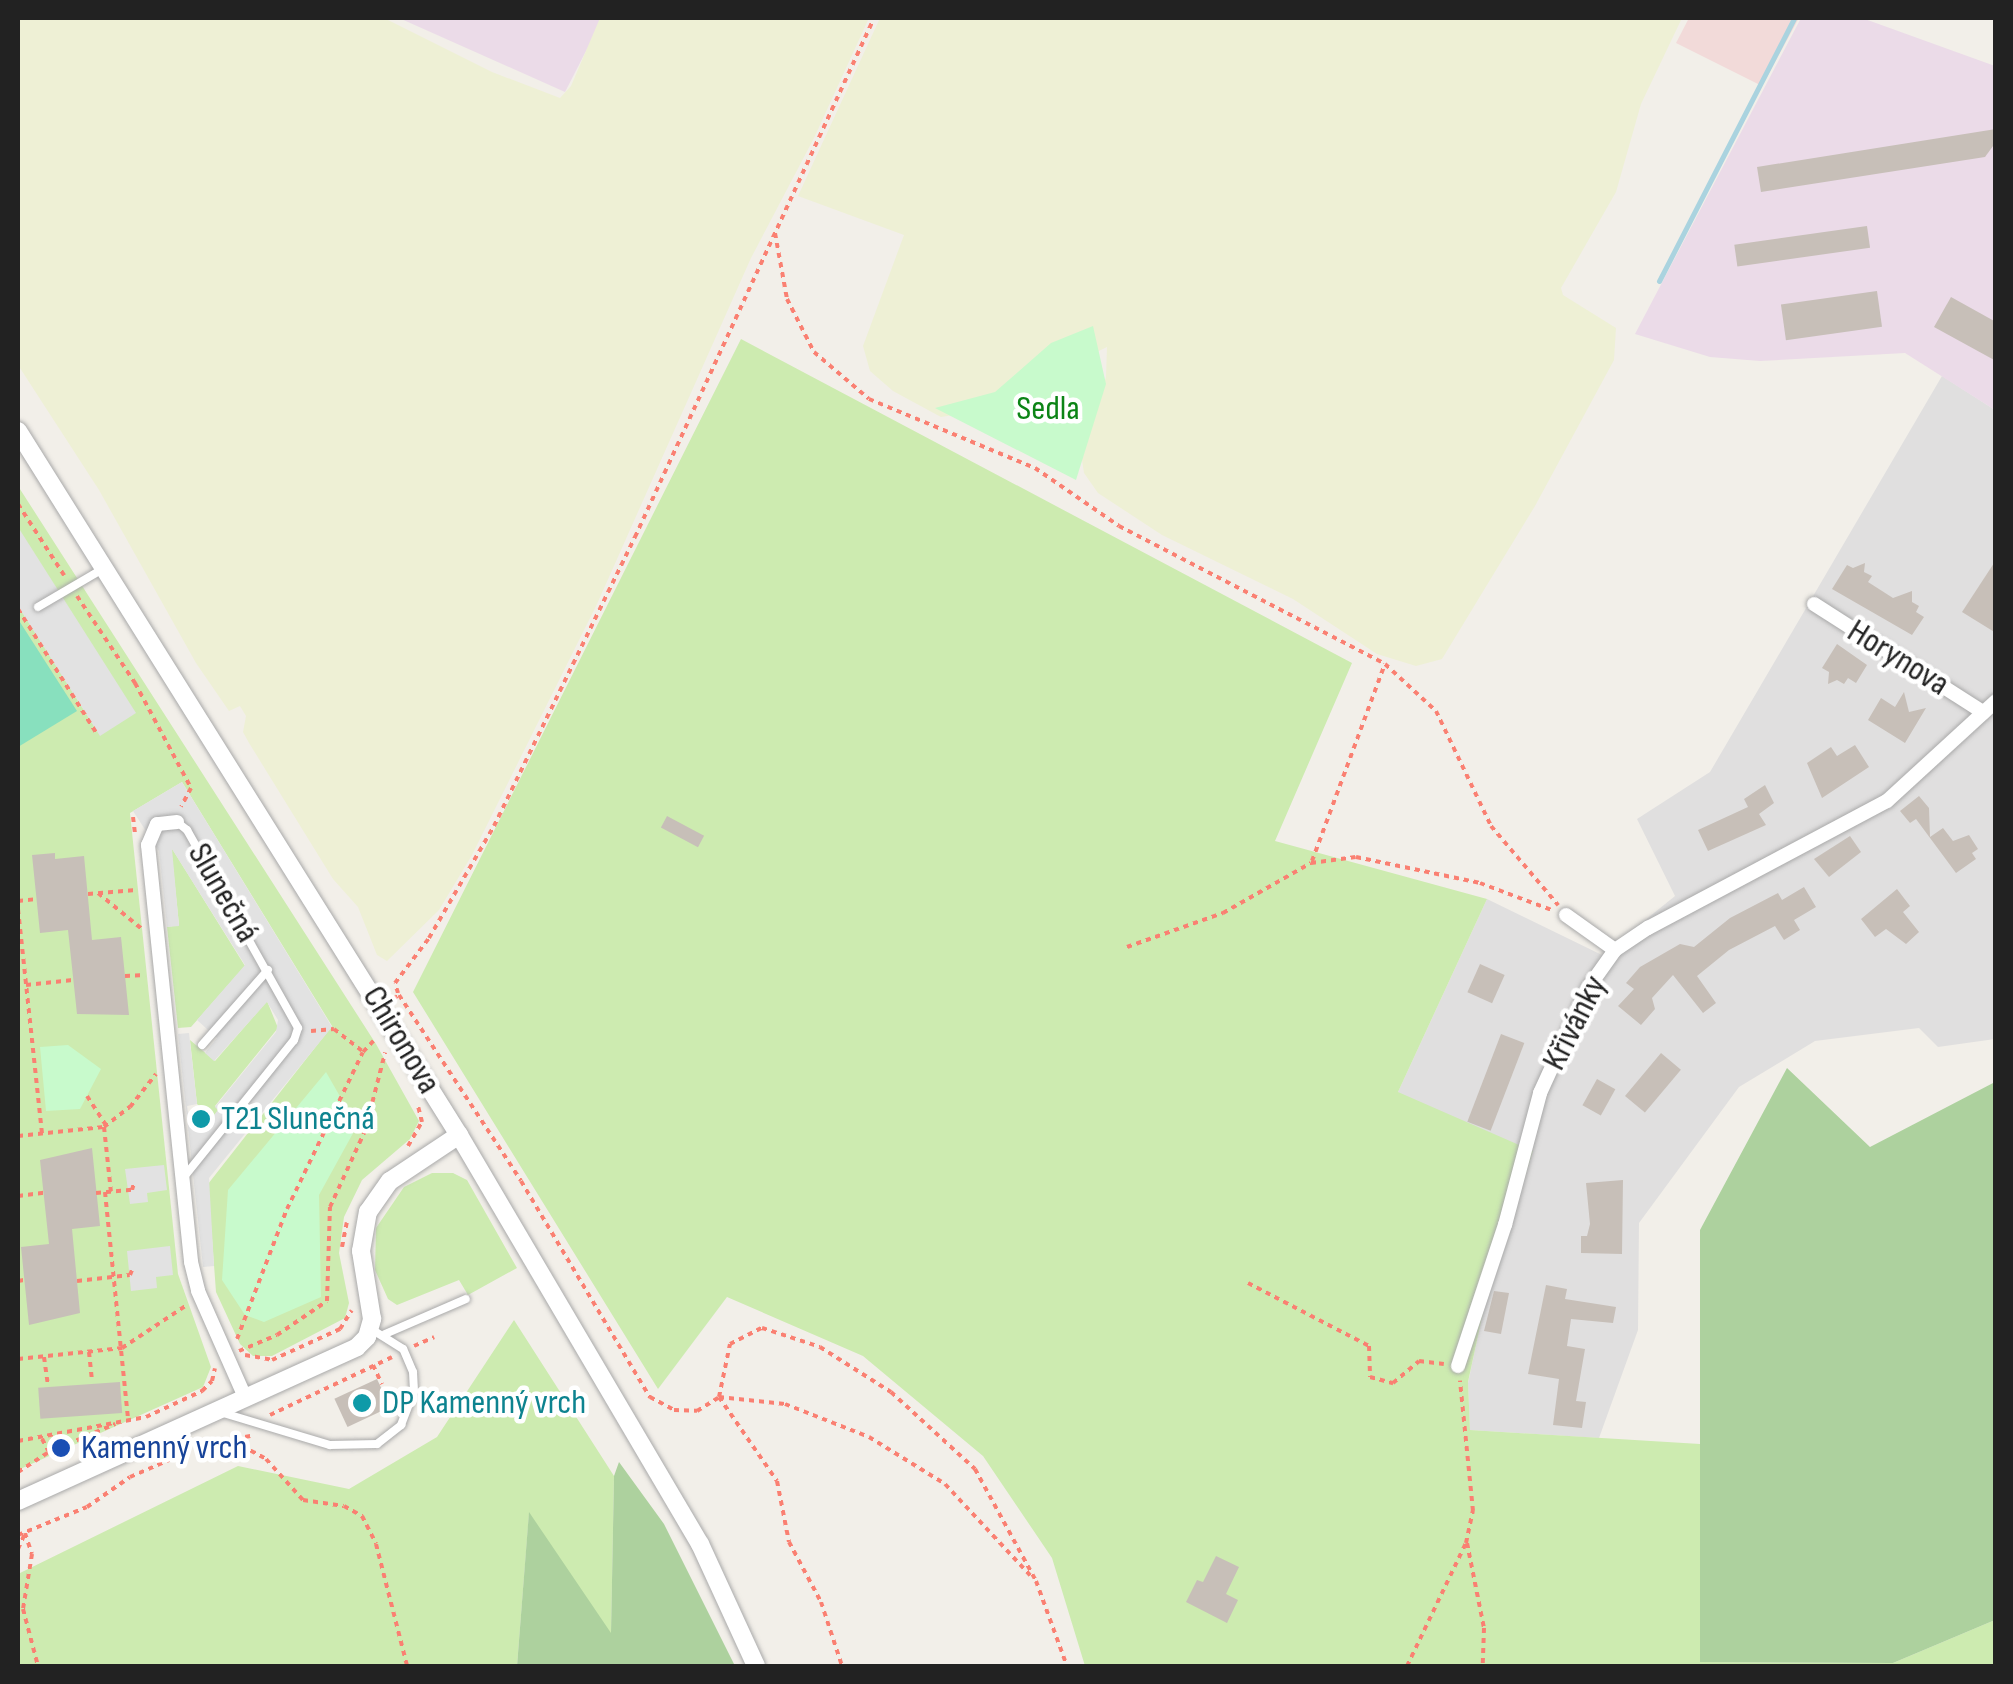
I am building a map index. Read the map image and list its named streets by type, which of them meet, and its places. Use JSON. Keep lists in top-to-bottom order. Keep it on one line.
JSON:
{"streets":{"street":["Horynova","Slunečná","Křivánky","Chironova"]},"crossings":[["Horynova","Křivánky"]],"parks":["Sedla"],"places":["T21 Slunečná","DP Kamenný vrch","Kamenný vrch"]}
